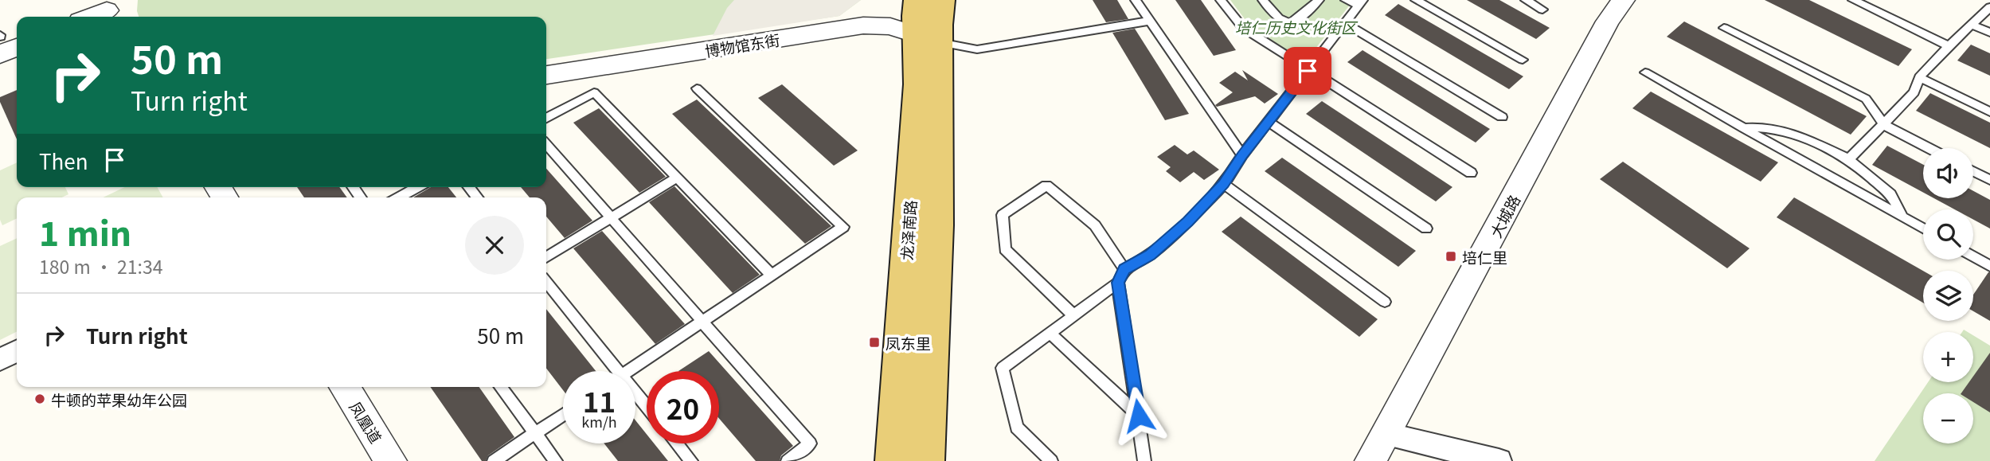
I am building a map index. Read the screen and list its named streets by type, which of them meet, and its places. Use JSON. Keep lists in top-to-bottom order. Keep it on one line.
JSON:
{"streets":{"main road":["龙泽南路"],"street":["博物馆东街","大城路","凤凰道"]},"crossings":[["博物馆东街","龙泽南路"]],"parks":["培仁历史文化街区"],"places":{"transit":["培仁里","凤东里"],"other":["牛顿的苹果幼年公园"]},"page":{"turn":["50 m","Turn right"],"then":"Then","map_buttons":["+","−"],"heading":["1 min","180 m · 21:34"],"list":[{"name":"Turn right","value":"50 m"}],"speed":"11 km/h","limit":"20"}}
